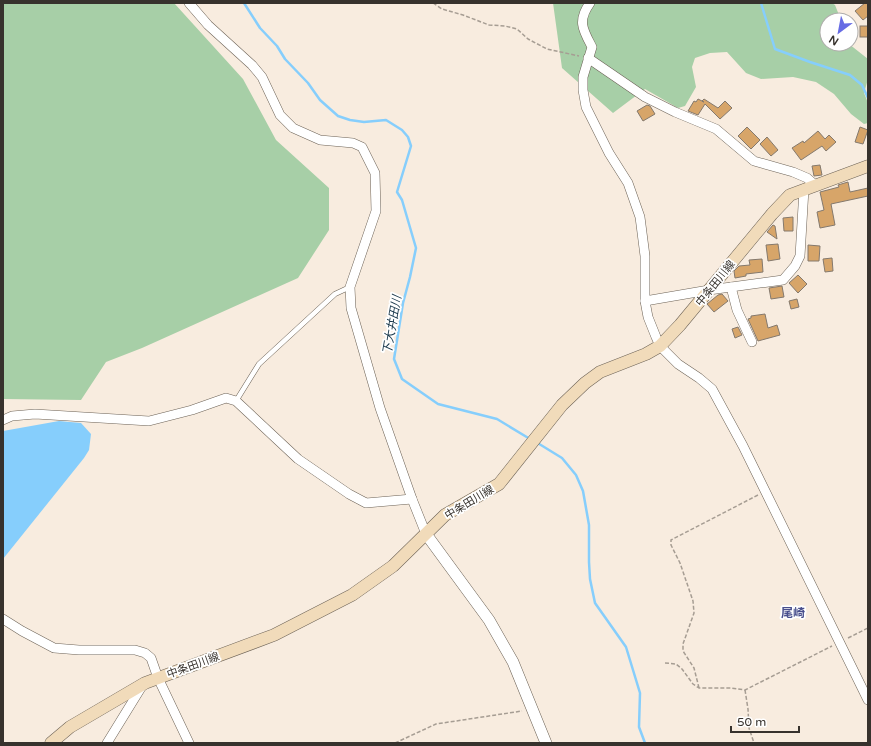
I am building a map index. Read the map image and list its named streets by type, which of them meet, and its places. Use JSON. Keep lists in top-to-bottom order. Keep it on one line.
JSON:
{"streets":{"main road":["中条田川線"]},"districts":["尾崎"],"water":["下大井田川"],"scale_bar":"50 m","north":"bottom left"}
